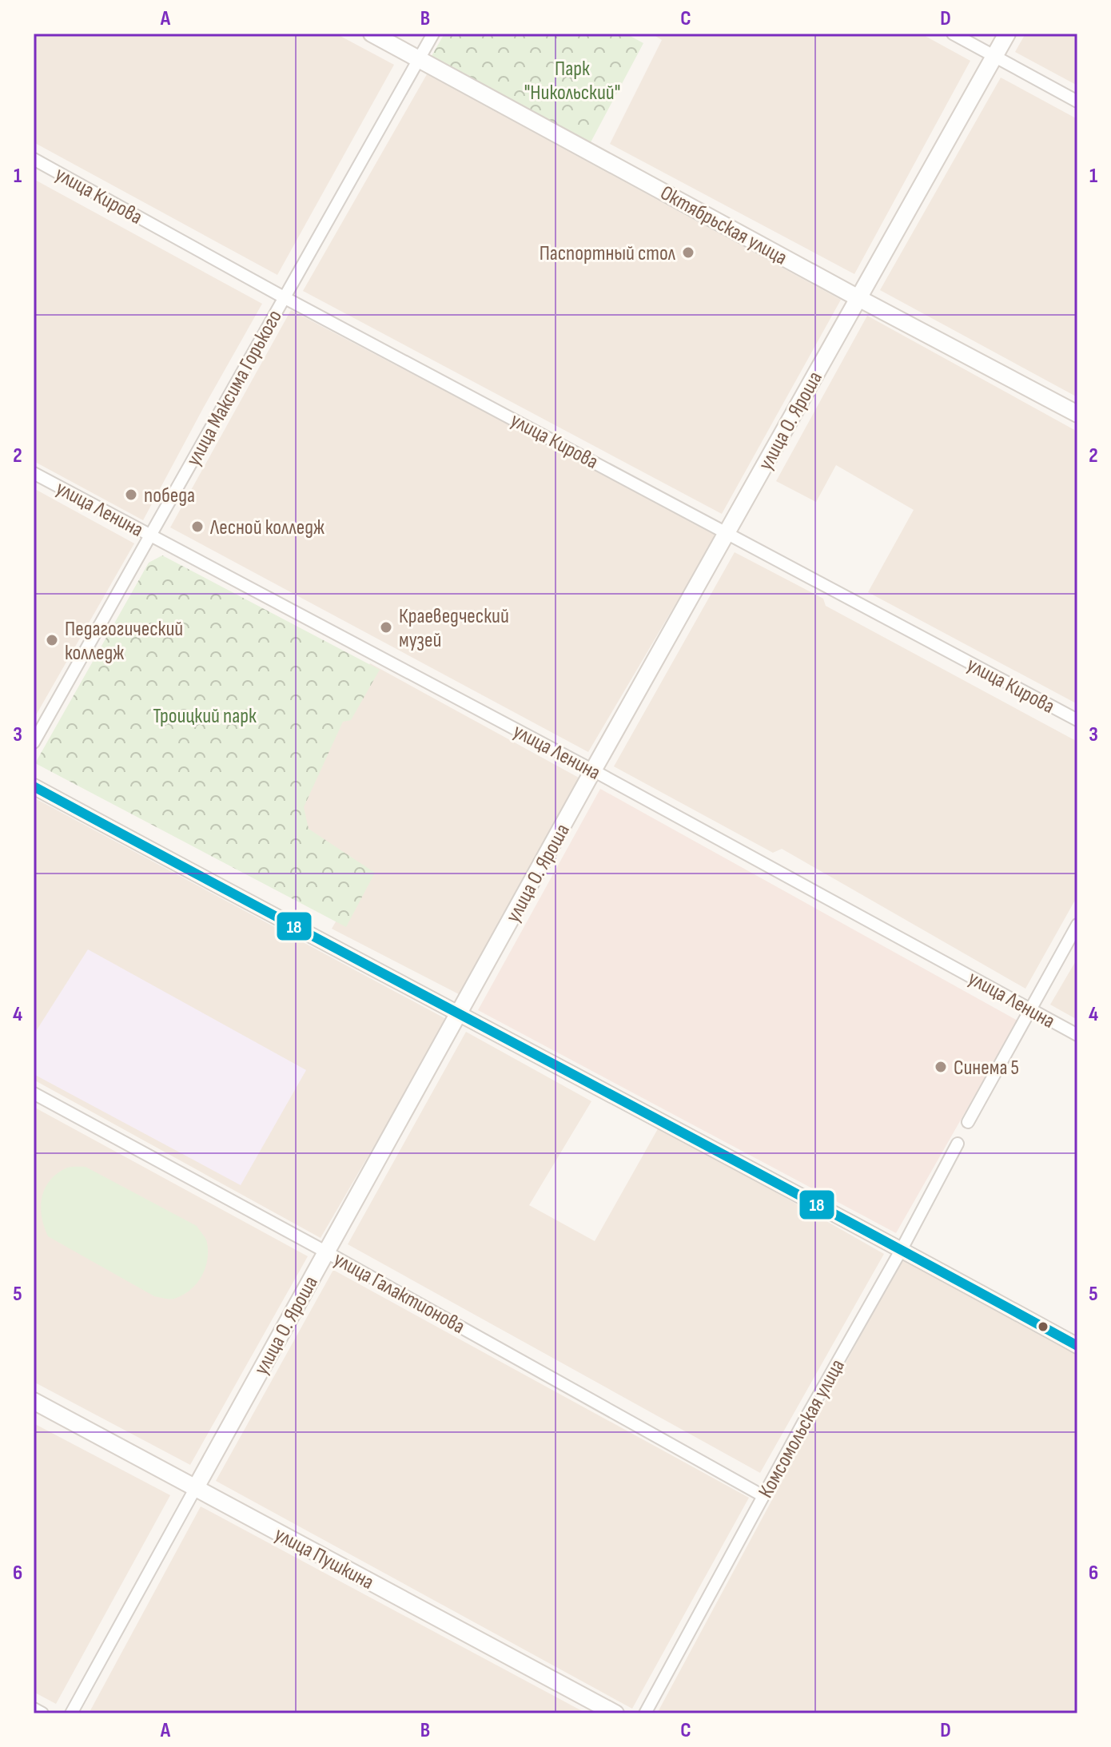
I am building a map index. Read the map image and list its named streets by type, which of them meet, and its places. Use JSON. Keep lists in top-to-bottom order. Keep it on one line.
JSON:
{"streets":{"main road":["Октябрьская улица","улица О. Яроша","улица Пушкина"],"street":["улица Кирова","улица Максима Горького","улица Ленина","улица Галактионова","Комсомольская улица"]},"crossings":[["улица Кирова","улица Максима Горького"],["улица Кирова","улица О. Яроша"],["Октябрьская улица","улица Максима Горького"],["Октябрьская улица","улица О. Яроша"],["улица Максима Горького","улица Ленина"],["улица О. Яроша","улица Ленина"],["улица О. Яроша","улица Галактионова"],["улица О. Яроша","улица Пушкина"],["улица Галактионова","Комсомольская улица"]],"parks":["Парк \"Никольский\"","Троицкий парк"],"places":["Паспортный стол","победа","Лесной колледж","Краеведческий музей","Педагогический колледж","Синема 5"],"lines":["transit line 18"],"grid":{"columns":["A","B","C","D"],"rows":["1","2","3","4","5","6"]}}
